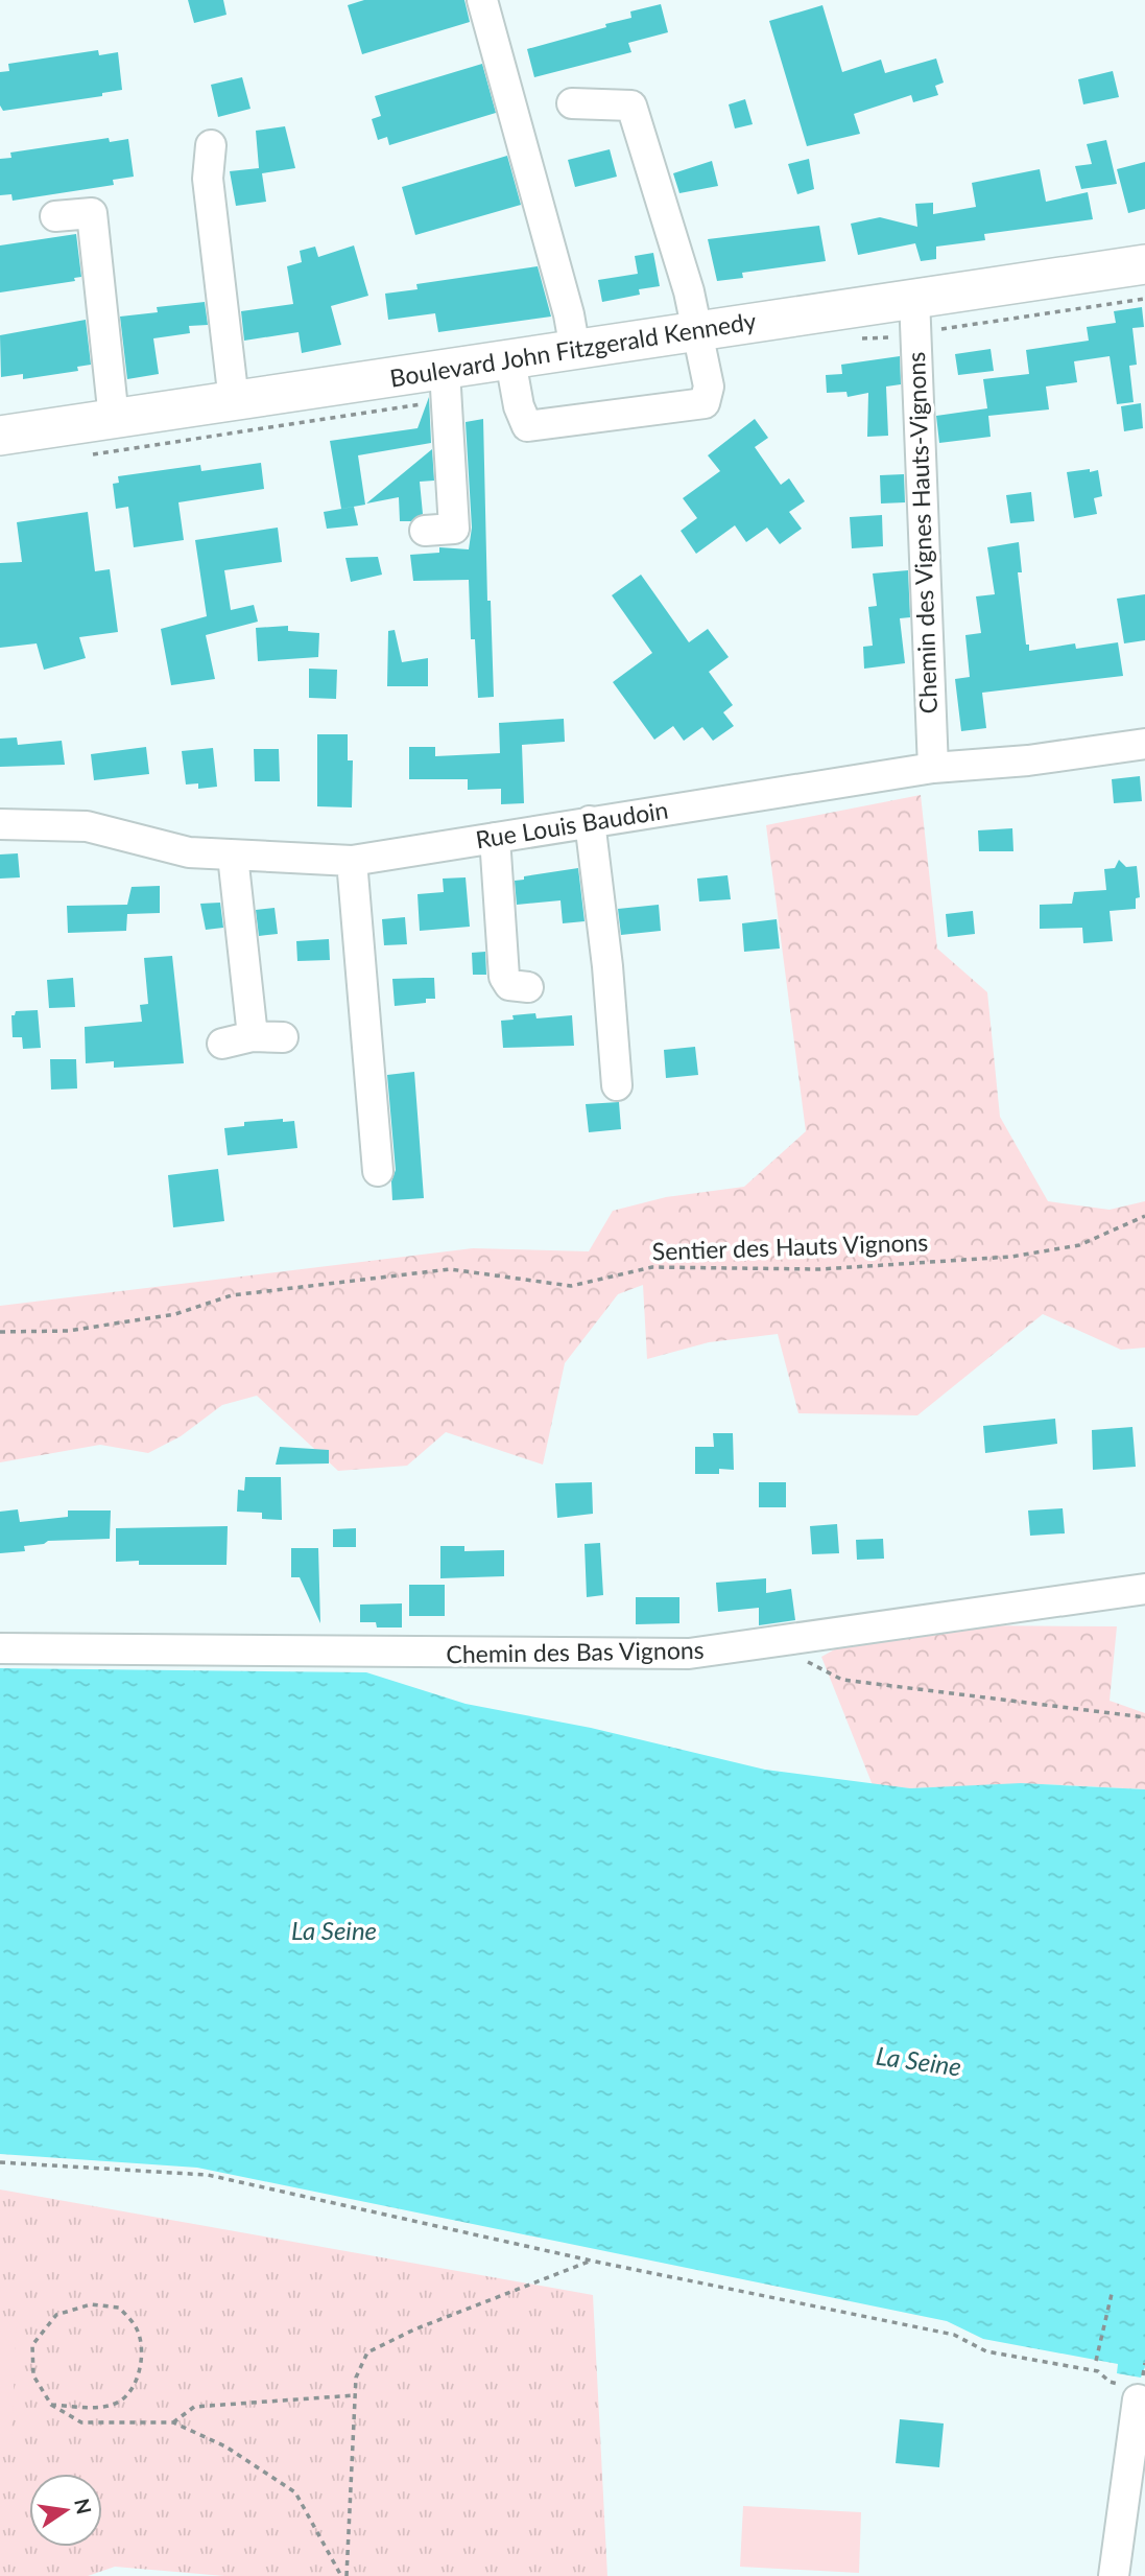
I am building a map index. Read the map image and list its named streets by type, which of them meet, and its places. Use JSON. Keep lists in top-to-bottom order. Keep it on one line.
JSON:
{"streets":{"main road":["Boulevard John Fitzgerald Kennedy"],"street":["Chemin des Vignes Hauts-Vignons","Rue Louis Baudoin","Chemin des Bas Vignons"],"path":["Sentier des Hauts Vignons"]},"crossings":[["Boulevard John Fitzgerald Kennedy","Chemin des Vignes Hauts-Vignons"],["Chemin des Vignes Hauts-Vignons","Rue Louis Baudoin"]],"water":["La Seine"],"north":"right"}
